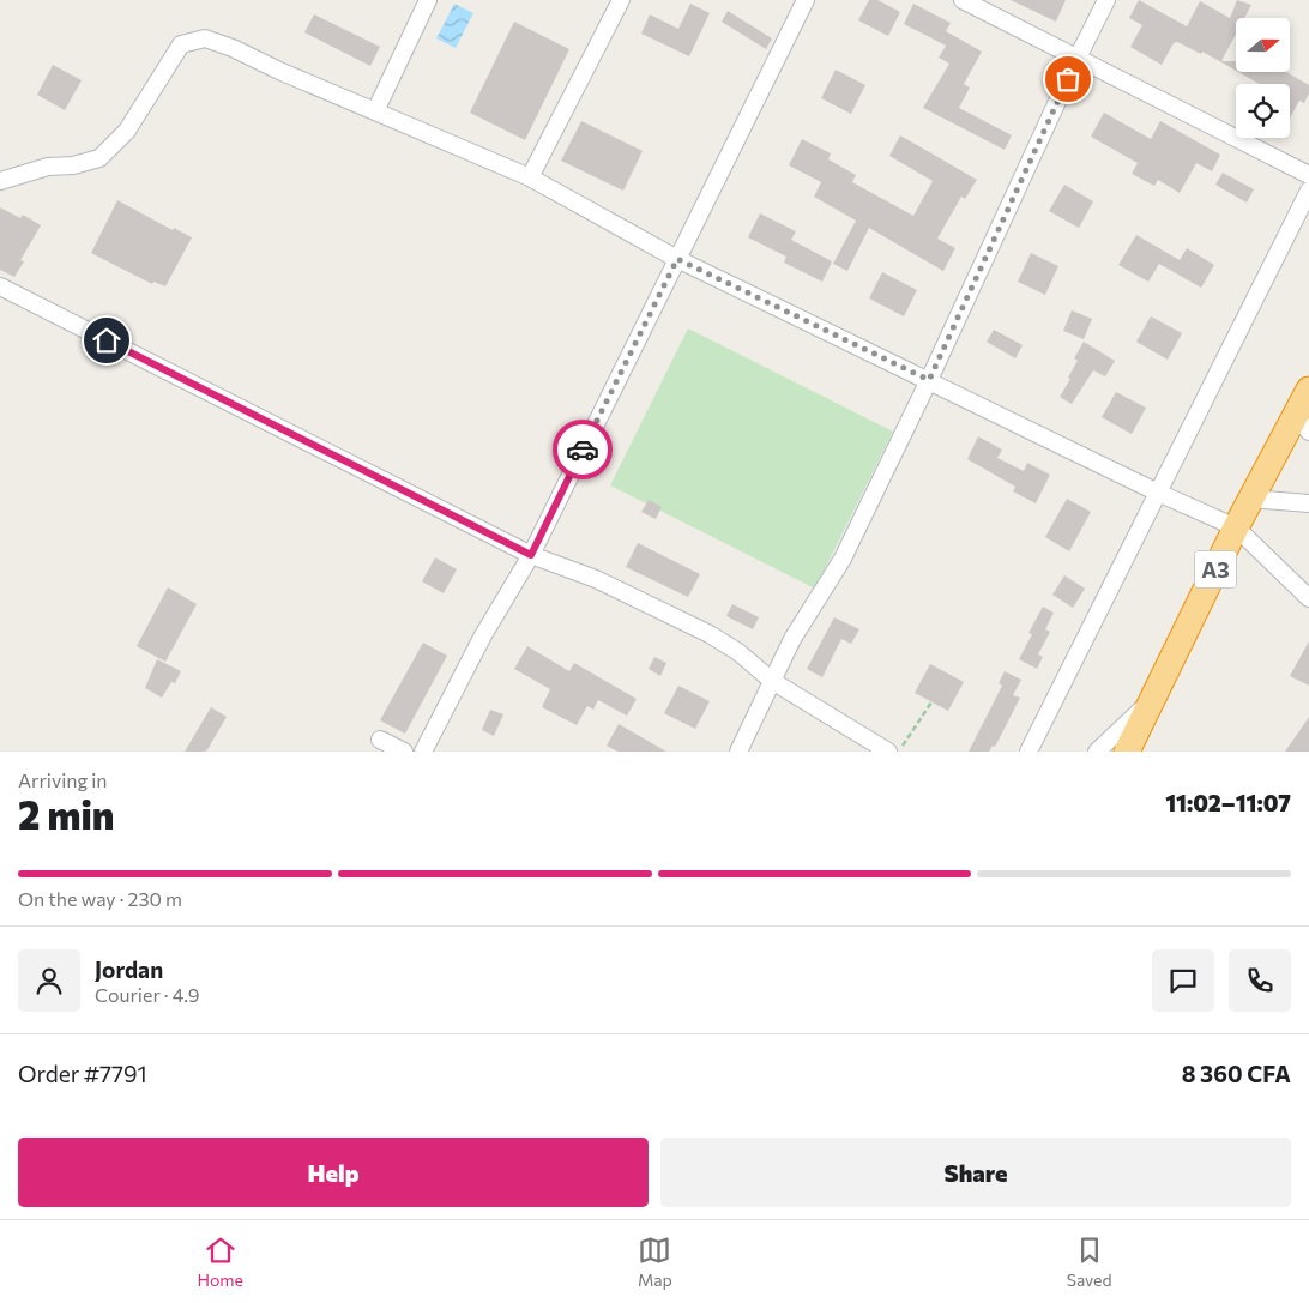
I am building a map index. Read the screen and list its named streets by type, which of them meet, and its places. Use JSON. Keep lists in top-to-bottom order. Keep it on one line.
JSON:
{"streets":{"highway":["A3"]},"north":"right","page":{"heading":["2 min","Arriving in","11:02–11:07"],"panel":["Jordan","Courier · 4.9","Order #7791","8 360 CFA"],"bar":"On the way · 230 m","buttons":["Help","Share"],"tabs":["Home","Map","Saved"]}}
